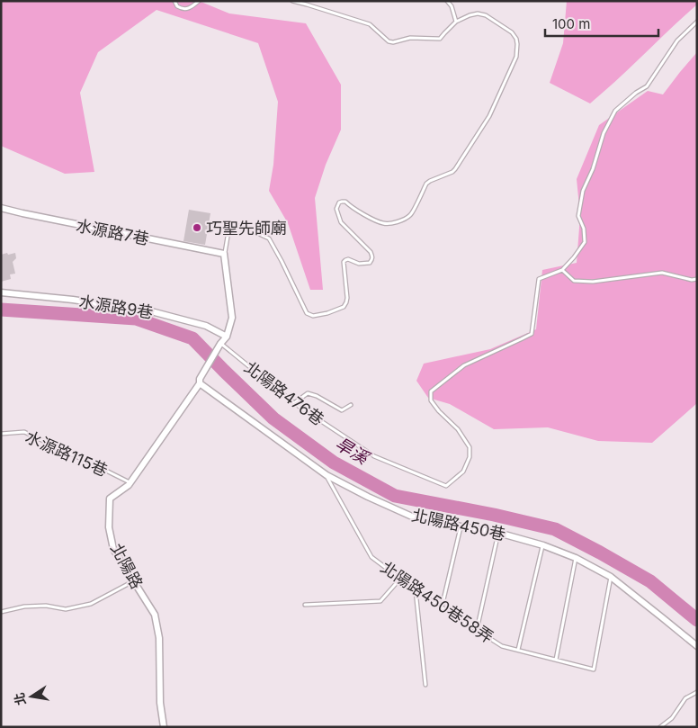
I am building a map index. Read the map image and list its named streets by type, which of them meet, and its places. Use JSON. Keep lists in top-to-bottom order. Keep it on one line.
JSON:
{"streets":{"street":["水源路7巷","水源路9巷","北陽路450巷","北陽路"],"lane":["北陽路476巷","水源路115巷","北陽路450巷58弄"]},"crossings":[["北陽路476巷","北陽路"],["水源路115巷","北陽路"],["北陽路450巷","北陽路"],["北陽路450巷","北陽路450巷58弄"]],"water":["旱溪"],"places":["巧聖先師廟"],"scale_bar":"100 m","north":"left"}
